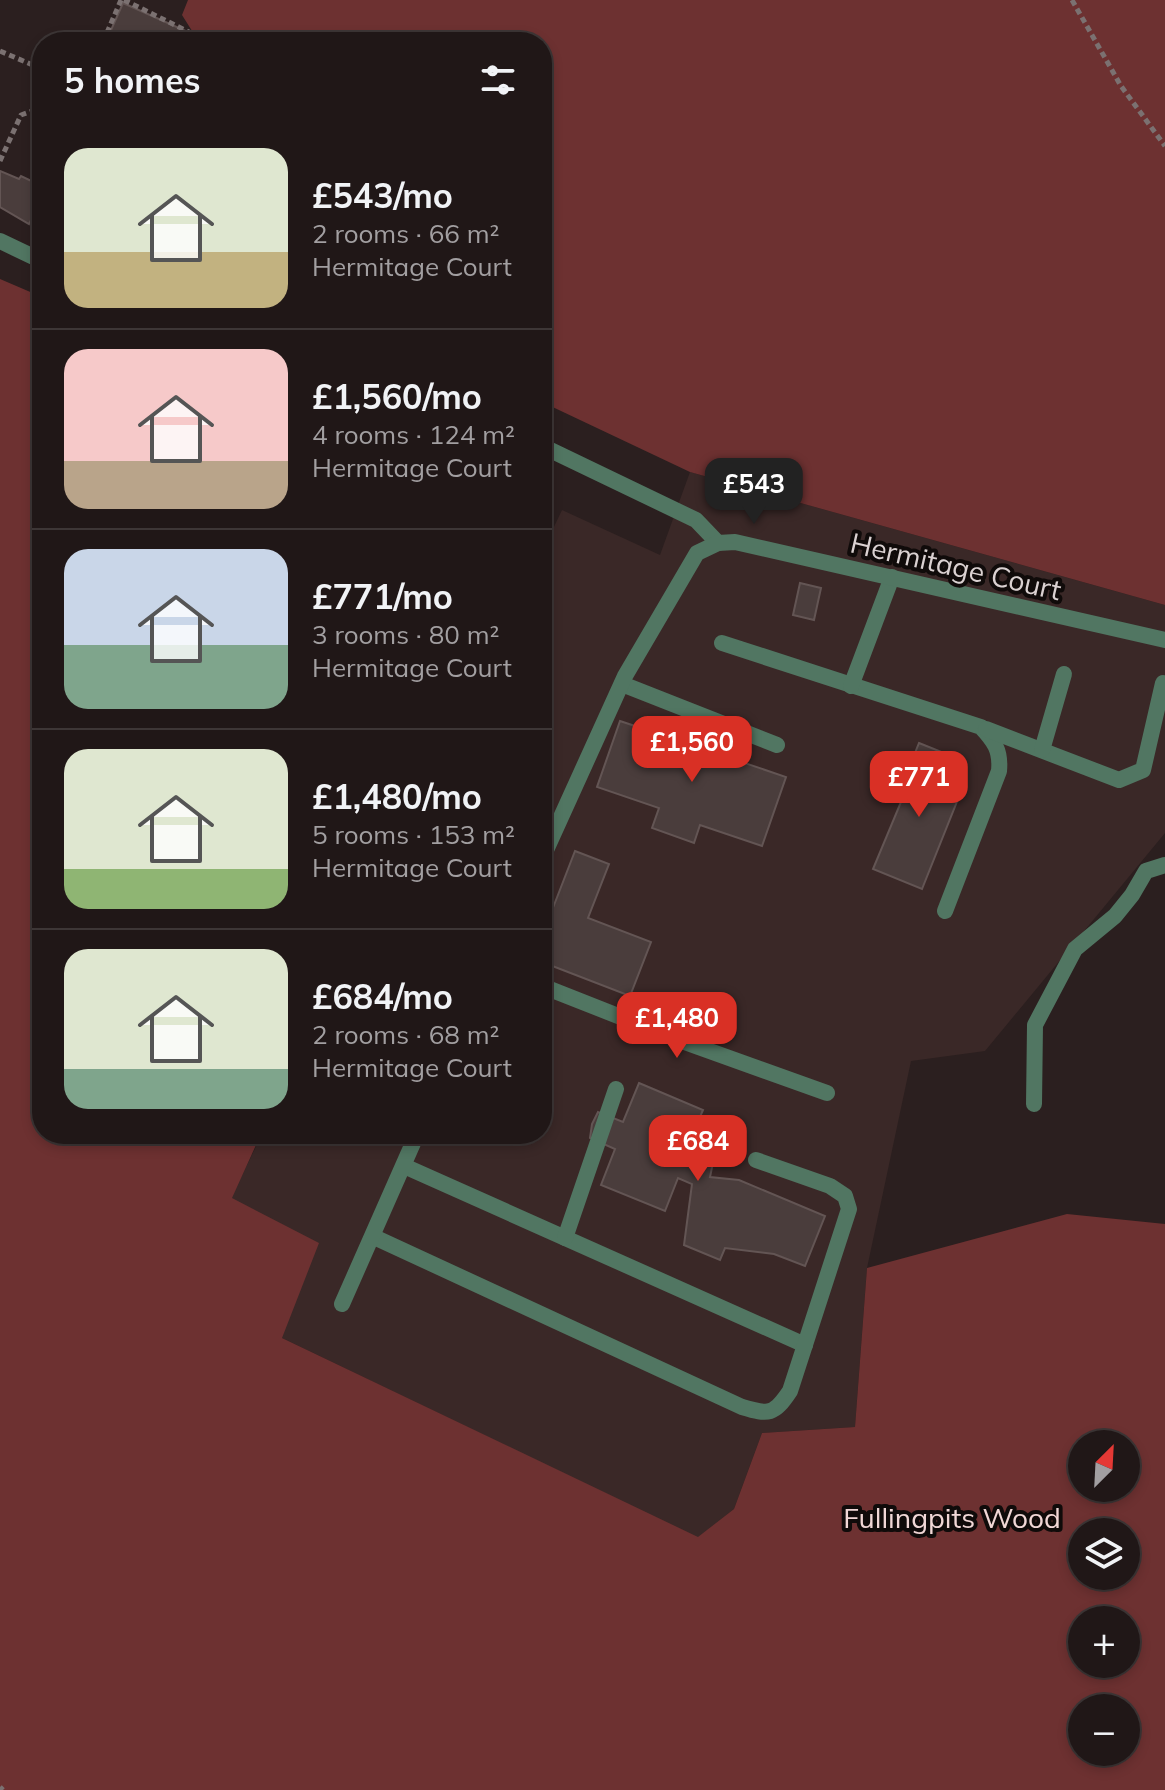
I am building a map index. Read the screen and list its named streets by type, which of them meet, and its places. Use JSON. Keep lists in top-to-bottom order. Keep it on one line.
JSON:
{"streets":{"street":["Hermitage Court"]},"parks":["Fullingpits Wood"],"north":"top right","page":{"heading":"5 homes","list":[{"name":"£543/mo","note":"2 rooms · 66 m² · Hermitage Court"},{"name":"£1,560/mo","note":"4 rooms · 124 m² · Hermitage Court"},{"name":"£771/mo","note":"3 rooms · 80 m² · Hermitage Court"},{"name":"£1,480/mo","note":"5 rooms · 153 m² · Hermitage Court"},{"name":"£684/mo","note":"2 rooms · 68 m² · Hermitage Court"}],"price":["£543","£1,560","£771","£1,480","£684"],"map_buttons":["+","−"]}}
